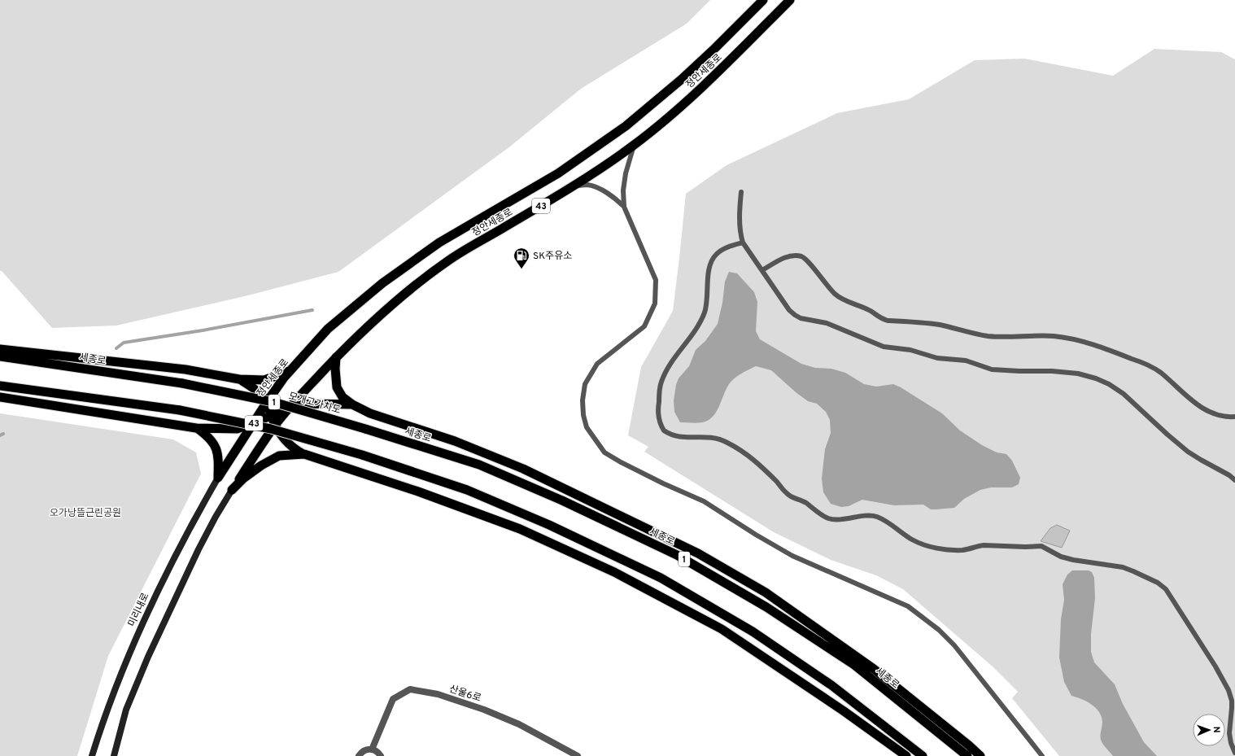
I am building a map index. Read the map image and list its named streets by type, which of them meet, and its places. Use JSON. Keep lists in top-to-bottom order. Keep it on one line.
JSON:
{"streets":{"highway":["정안세종로","43","세종로","1","모개고가차도"],"main road":["미리내로"],"street":["산울6로"]},"crossings":[["정안세종로","미리내로"],["세종로","모개고가차도"]],"parks":["오가낭뜰근린공원"],"places":{"fuel station":["SK주유소"]},"north":"right"}
